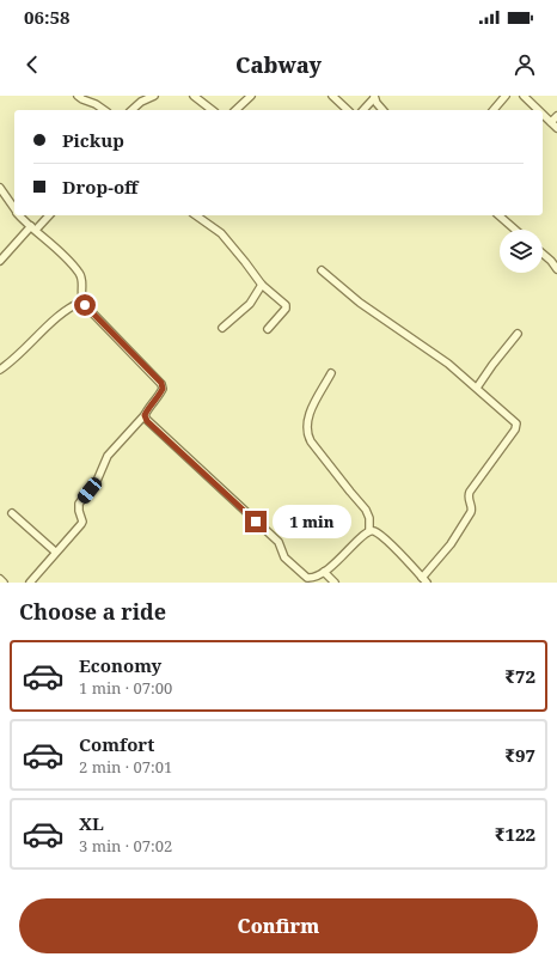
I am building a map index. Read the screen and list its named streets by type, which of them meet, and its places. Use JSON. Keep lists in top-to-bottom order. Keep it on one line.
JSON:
{"page":{"status":"06:58","header":"Cabway","banner":["Pickup","Drop-off"],"bubble":"1 min","heading":"Choose a ride","list":[{"name":"Economy","note":"1 min · 07:00","value":"₹72"},{"name":"Comfort","note":"2 min · 07:01","value":"₹97"},{"name":"XL","note":"3 min · 07:02","value":"₹122"}],"buttons":"Confirm"}}
